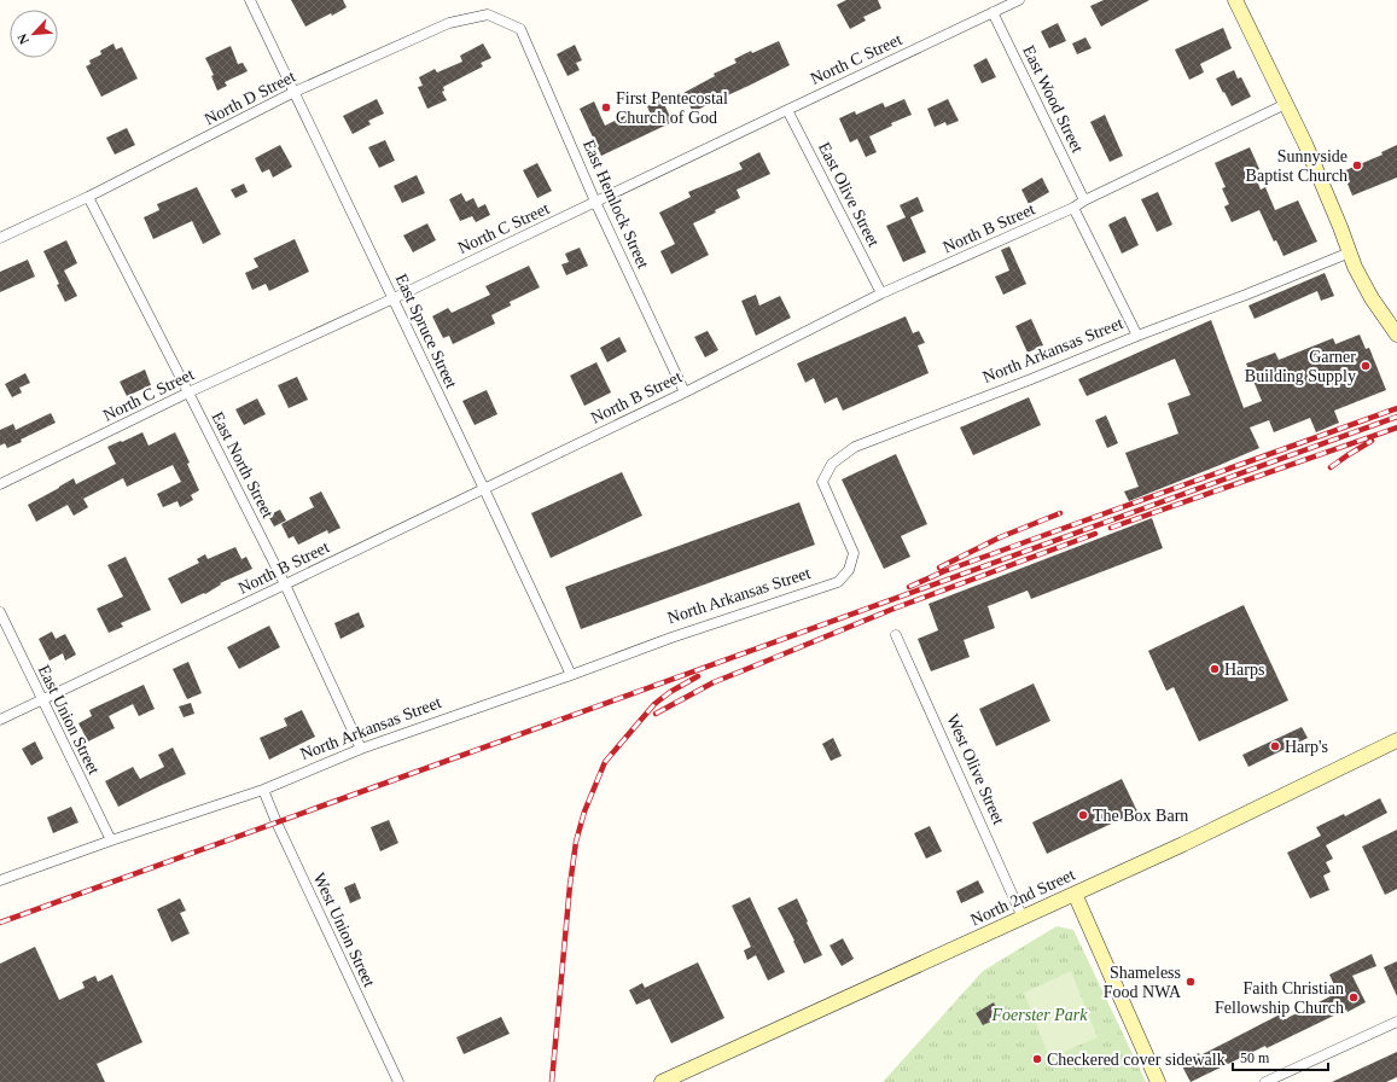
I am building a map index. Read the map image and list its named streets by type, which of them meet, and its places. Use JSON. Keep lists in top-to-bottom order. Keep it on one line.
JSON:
{"streets":{"main road":["North 2nd Street"],"street":["North C Street","North D Street","East Wood Street","East Olive Street","East Hemlock Street","North B Street","East Spruce Street","North Arkansas Street","East North Street","East Union Street","West Olive Street","West Union Street"]},"crossings":[["North C Street","East Wood Street"],["North C Street","East Olive Street"],["North C Street","East Hemlock Street"],["North C Street","East Spruce Street"],["North C Street","East North Street"],["North D Street","East Hemlock Street"],["North D Street","East Spruce Street"],["North D Street","East North Street"],["East Wood Street","North B Street"],["East Olive Street","North B Street"],["East Hemlock Street","North B Street"],["North B Street","East Spruce Street"],["North B Street","East North Street"],["North B Street","East Union Street"],["East Spruce Street","North Arkansas Street"],["North Arkansas Street","East North Street"],["North Arkansas Street","East Union Street"],["North Arkansas Street","West Union Street"],["West Olive Street","North 2nd Street"]],"parks":["Foerster Park"],"places":["First Pentecostal Church of God","Sunnyside Baptist Church","Garner Building Supply","Harps","Harp's","The Box Barn","Shameless Food NWA","Faith Christian Fellowship Church","Checkered cover sidewalk"],"scale_bar":"50 m","north":"bottom left"}
